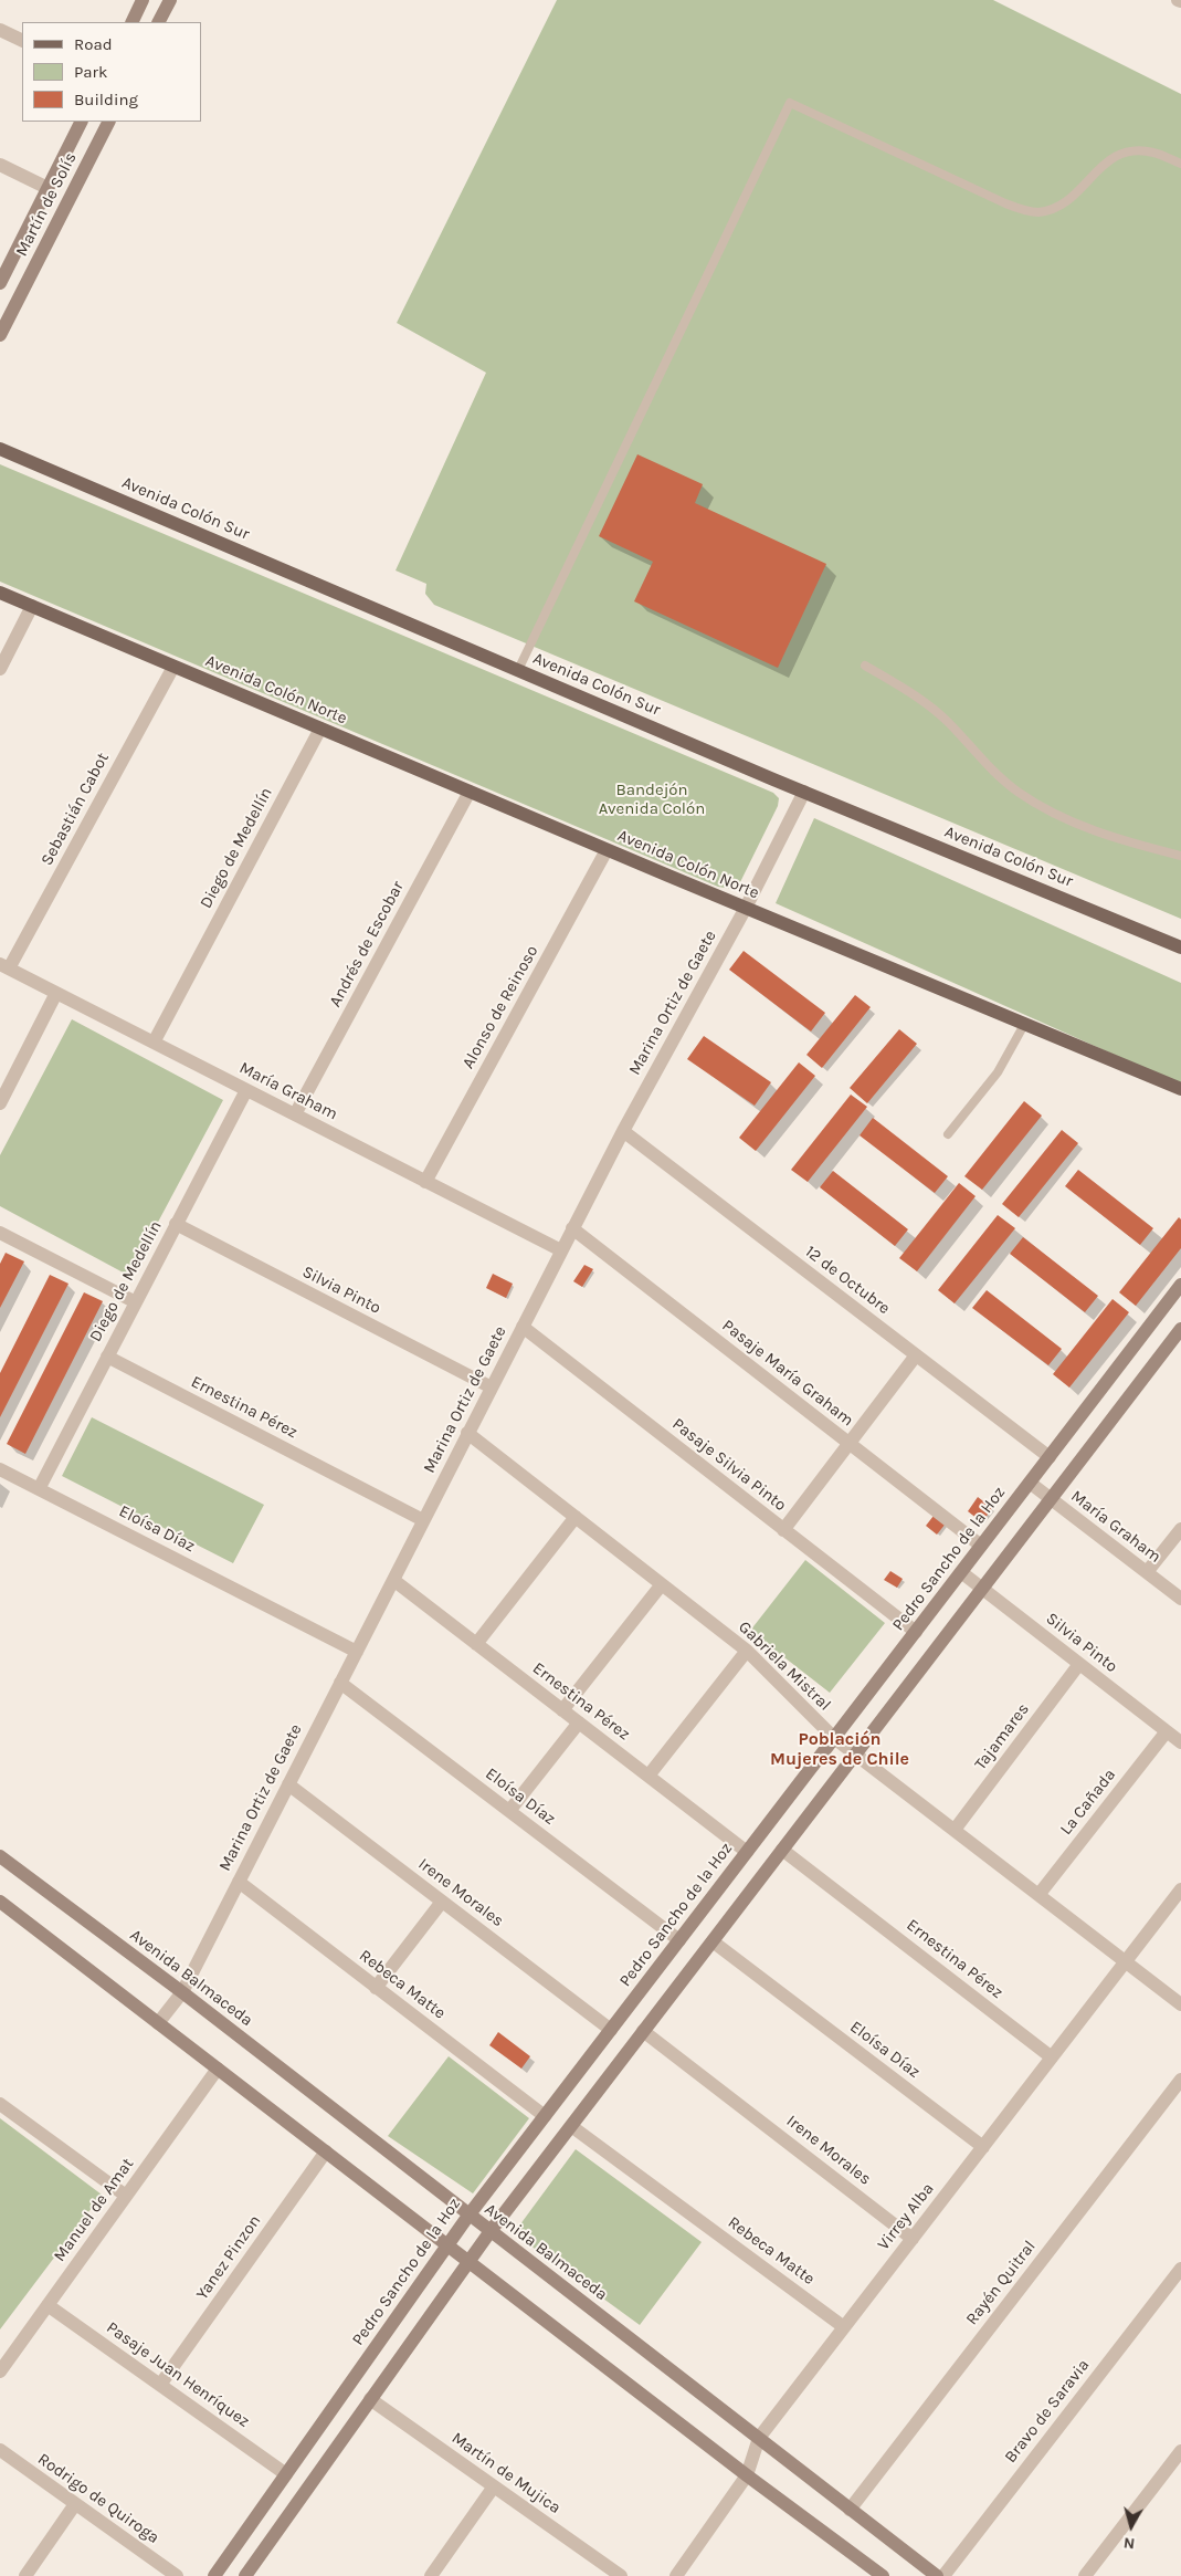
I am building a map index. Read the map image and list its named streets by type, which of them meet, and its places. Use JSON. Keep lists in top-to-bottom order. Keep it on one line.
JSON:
{"streets":{"main road":["Avenida Colón Sur","Avenida Colón Norte"],"street":["Martín de Solís","Sebastián Cabot","Diego de Medellín","Andrés de Escobar","Marina Ortiz de Gaete","Alonso de Reinoso","María Graham","12 de Octubre","Silvia Pinto","Pasaje María Graham","Ernestina Pérez","Pasaje Silvia Pinto","Eloísa Díaz","Pedro Sancho de la Hoz","Gabriela Mistral","Tajamares","La Cañada","Irene Morales","Avenida Balmaceda","Rebeca Matte","Manuel de Amat","Virrey Alba","Yanez Pinzon","Rayén Quitral","Pasaje Juan Henríquez","Bravo de Saravia","Martín de Mujica","Rodrigo de Quiroga"]},"crossings":[["Avenida Colón Sur","Marina Ortiz de Gaete"],["Avenida Colón Norte","Sebastián Cabot"],["Avenida Colón Norte","Diego de Medellín"],["Avenida Colón Norte","Andrés de Escobar"],["Avenida Colón Norte","Marina Ortiz de Gaete"],["Avenida Colón Norte","Alonso de Reinoso"],["Sebastián Cabot","María Graham"],["Diego de Medellín","María Graham"],["Diego de Medellín","Silvia Pinto"],["Diego de Medellín","Ernestina Pérez"],["Diego de Medellín","Eloísa Díaz"],["Andrés de Escobar","María Graham"],["Marina Ortiz de Gaete","María Graham"],["Marina Ortiz de Gaete","12 de Octubre"],["Marina Ortiz de Gaete","Silvia Pinto"],["Marina Ortiz de Gaete","Pasaje María Graham"],["Marina Ortiz de Gaete","Ernestina Pérez"],["Marina Ortiz de Gaete","Pasaje Silvia Pinto"],["Marina Ortiz de Gaete","Eloísa Díaz"],["Marina Ortiz de Gaete","Gabriela Mistral"],["Marina Ortiz de Gaete","Irene Morales"],["Marina Ortiz de Gaete","Avenida Balmaceda"],["Marina Ortiz de Gaete","Rebeca Matte"],["Alonso de Reinoso","María Graham"],["María Graham","Pedro Sancho de la Hoz"],["12 de Octubre","Pedro Sancho de la Hoz"],["Silvia Pinto","Pedro Sancho de la Hoz"],["Silvia Pinto","Tajamares"],["Silvia Pinto","La Cañada"],["Pasaje María Graham","Pedro Sancho de la Hoz"],["Ernestina Pérez","Pedro Sancho de la Hoz"],["Ernestina Pérez","Virrey Alba"],["Pasaje Silvia Pinto","Pedro Sancho de la Hoz"],["Eloísa Díaz","Pedro Sancho de la Hoz"],["Eloísa Díaz","Virrey Alba"],["Pedro Sancho de la Hoz","Gabriela Mistral"],["Pedro Sancho de la Hoz","Irene Morales"],["Pedro Sancho de la Hoz","Avenida Balmaceda"],["Pedro Sancho de la Hoz","Rebeca Matte"],["Pedro Sancho de la Hoz","Pasaje Juan Henríquez"],["Gabriela Mistral","Tajamares"],["Gabriela Mistral","La Cañada"],["Gabriela Mistral","Virrey Alba"],["Irene Morales","Virrey Alba"],["Avenida Balmaceda","Virrey Alba"],["Avenida Balmaceda","Rayén Quitral"],["Rebeca Matte","Virrey Alba"],["Manuel de Amat","Pasaje Juan Henríquez"],["Yanez Pinzon","Pasaje Juan Henríquez"]],"districts":["Población Mujeres de Chile"],"parks":["Bandejón Avenida Colón"],"legend":["Road","Park","Building"],"north":"bottom"}
